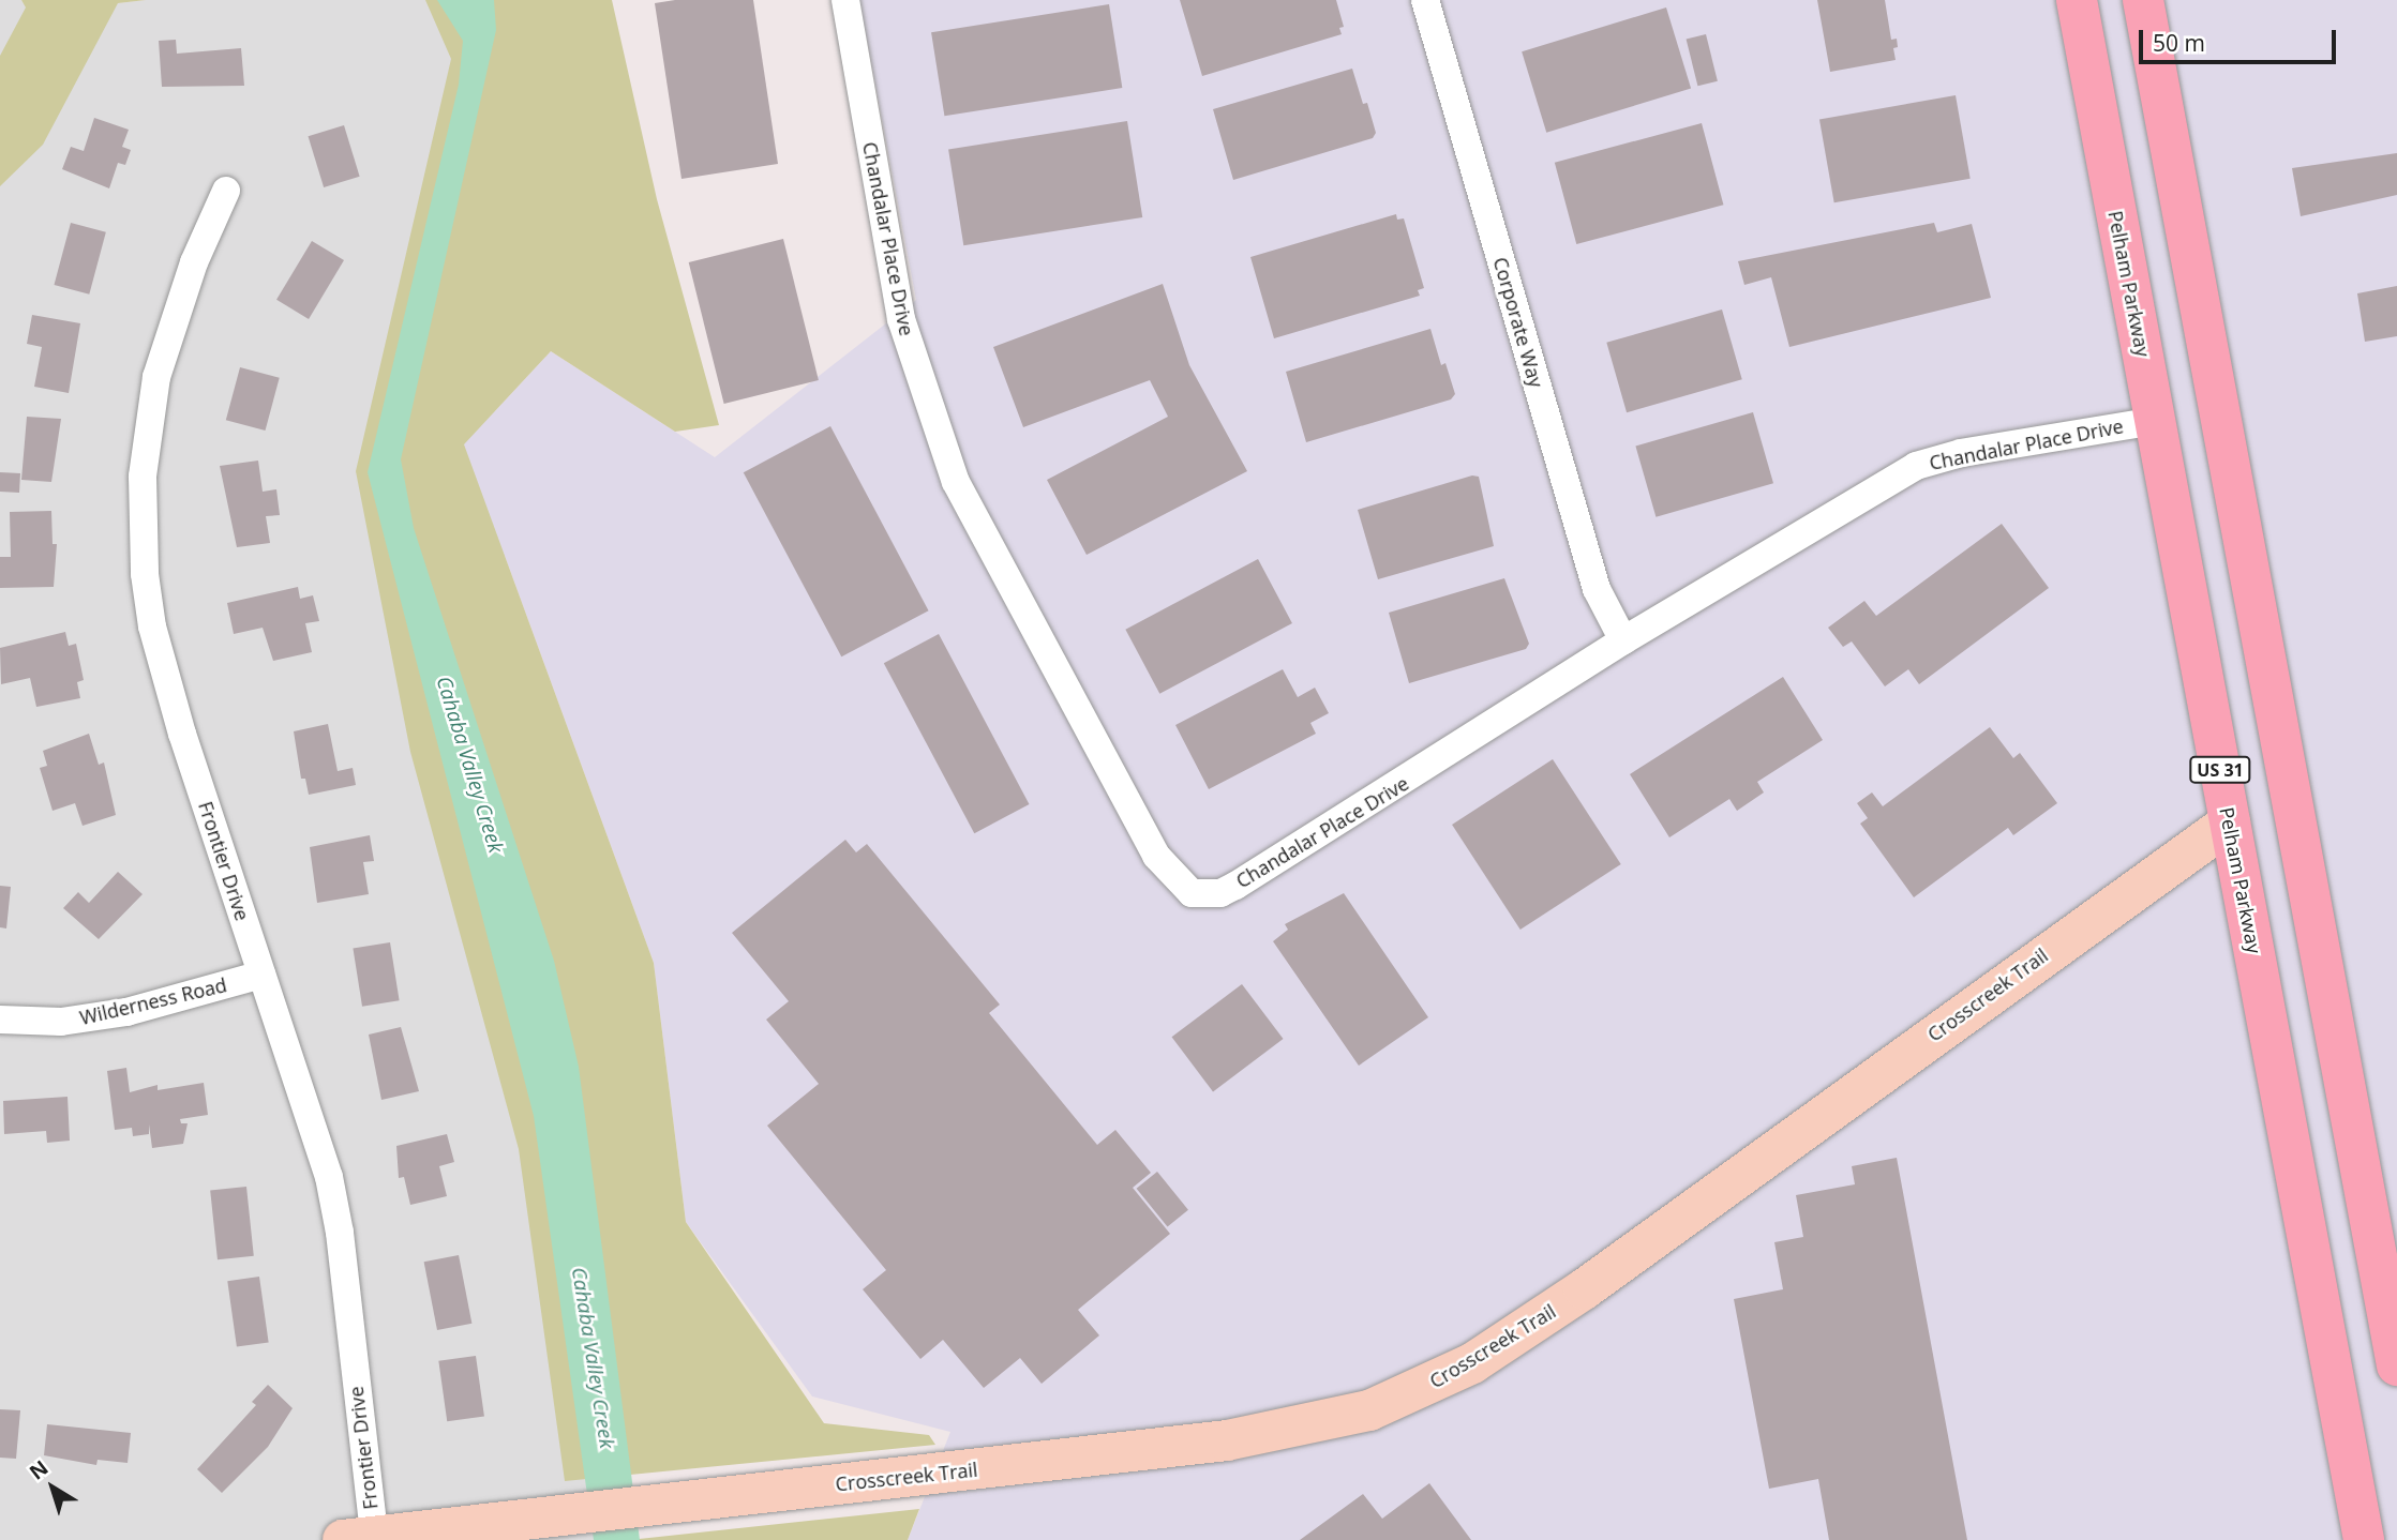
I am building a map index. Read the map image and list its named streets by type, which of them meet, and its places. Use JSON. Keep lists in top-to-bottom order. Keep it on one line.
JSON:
{"streets":{"main road":["Pelham Parkway","US 31"],"street":["Chandalar Place Drive","Corporate Way","Frontier Drive","Crosscreek Trail","Wilderness Road"]},"crossings":[["Chandalar Place Drive","Pelham Parkway"],["Chandalar Place Drive","Corporate Way"],["Pelham Parkway","Crosscreek Trail"],["Frontier Drive","Crosscreek Trail"],["Frontier Drive","Wilderness Road"]],"water":["Cahaba Valley Creek"],"scale_bar":"50 m","north":"top left"}
